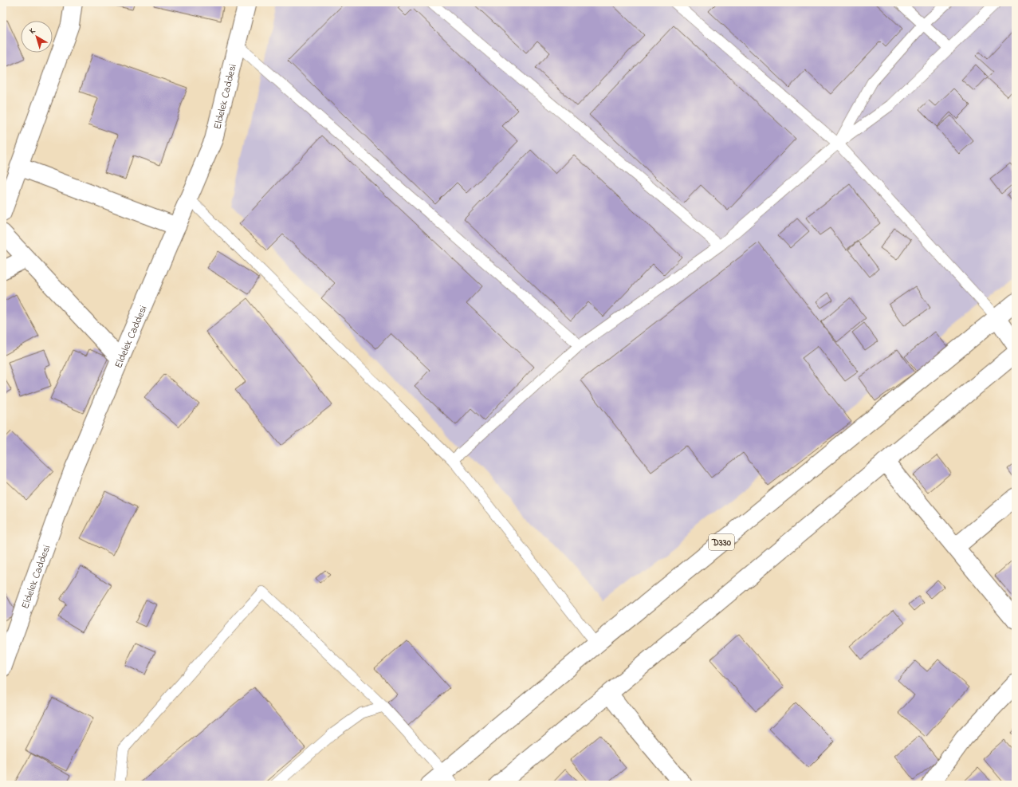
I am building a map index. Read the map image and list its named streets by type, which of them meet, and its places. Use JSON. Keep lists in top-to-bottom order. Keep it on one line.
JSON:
{"streets":{"street":["Eldelek Caddesi","D330"]},"north":"top left"}
